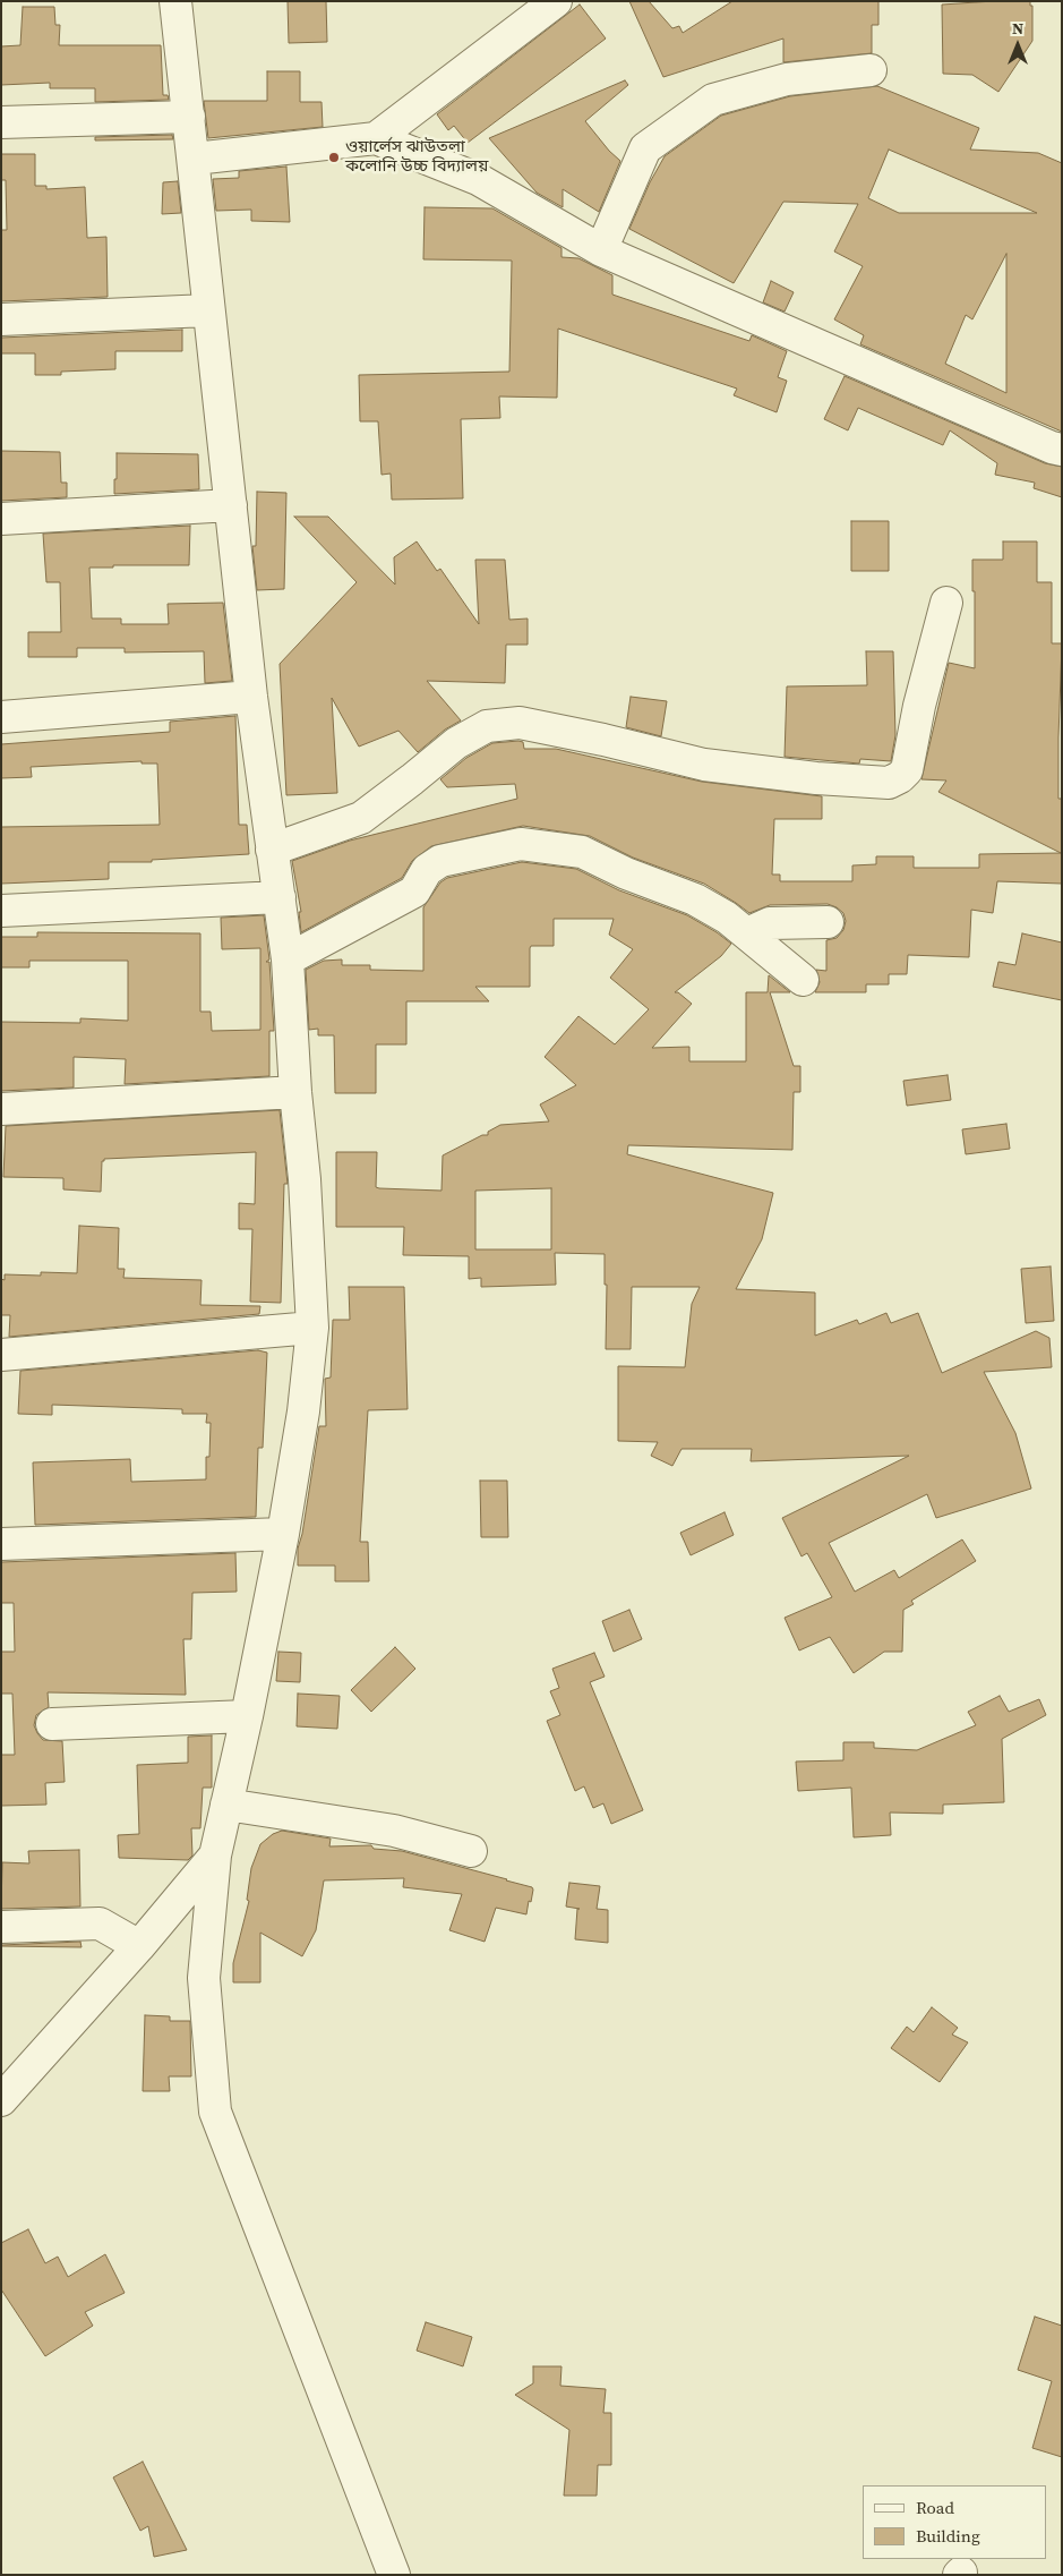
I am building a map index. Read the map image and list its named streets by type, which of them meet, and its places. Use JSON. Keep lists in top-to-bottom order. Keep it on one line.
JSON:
{"places":["ওয়ার্লেস ঝাউতলা কলোনি উচ্চ বিদ্যালয়"],"legend":["Road","Building"],"north":"top"}
